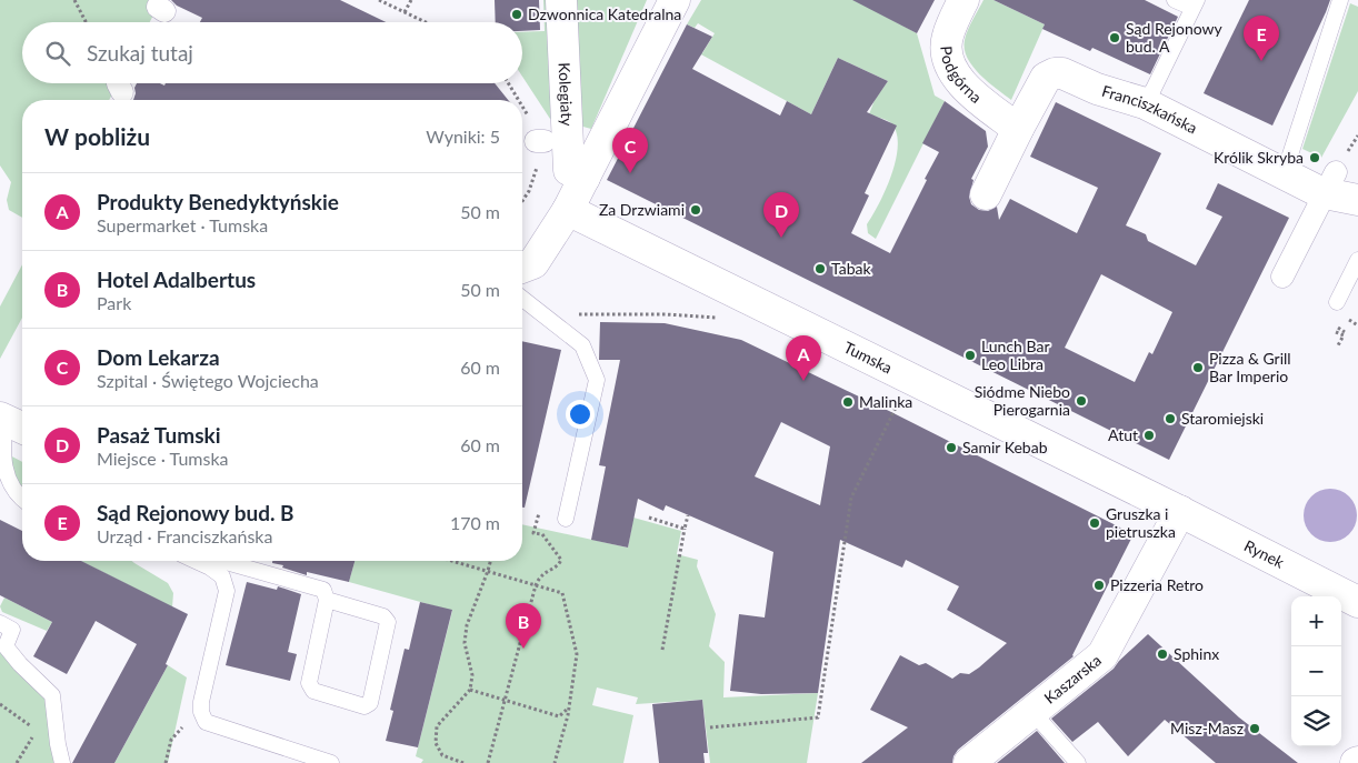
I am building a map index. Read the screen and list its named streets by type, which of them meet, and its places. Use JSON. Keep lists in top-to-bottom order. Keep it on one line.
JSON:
{"streets":{"street":["Podgórna","Kolegiaty","Franciszkańska","Tumska","Rynek","Kaszarska"]},"crossings":[["Podgórna","Franciszkańska"],["Tumska","Rynek"],["Tumska","Kaszarska"],["Rynek","Kaszarska"]],"places":["Dzwonnica Katedralna","Sąd Rejonowy bud. A","Królik Skryba","Za Drzwiami","Tabak","Lunch Bar Leo Libra","Pizza & Grill Bar Imperio","Siódme Niebo Pierogarnia","Malinka","Staromiejski","Atut","Samir Kebab","Gruszka i pietruszka","Pizzeria Retro","Sphinx","Misz-Masz"],"page":{"pins":["E","C","D","A","B"],"search":"Szukaj tutaj","heading":["W pobliżu","Wyniki: 5"],"list":[{"mark":"A","name":"Produkty Benedyktyńskie","note":"Supermarket · Tumska","value":"50 m"},{"mark":"B","name":"Hotel Adalbertus","note":"Park","value":"50 m"},{"mark":"C","name":"Dom Lekarza","note":"Szpital · Świętego Wojciecha","value":"60 m"},{"mark":"D","name":"Pasaż Tumski","note":"Miejsce · Tumska","value":"60 m"},{"mark":"E","name":"Sąd Rejonowy bud. B","note":"Urząd · Franciszkańska","value":"170 m"}],"map_buttons":["+","−"]}}
